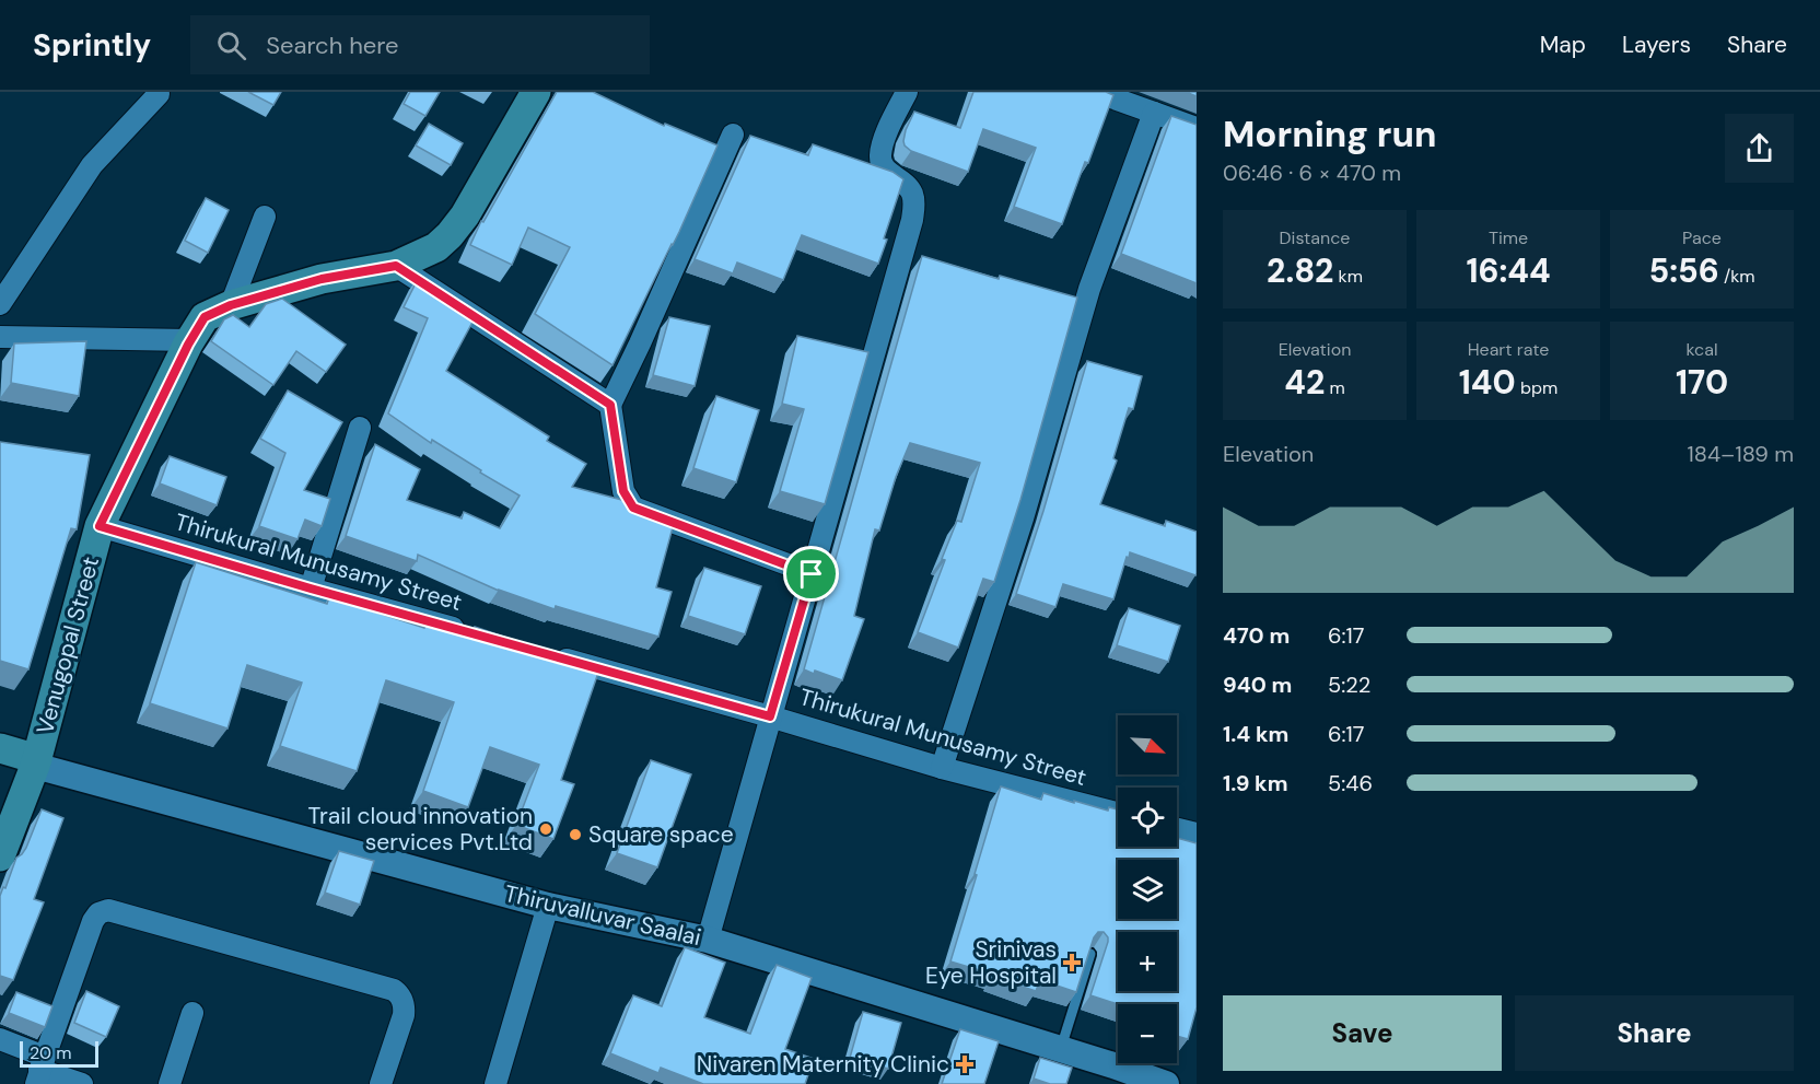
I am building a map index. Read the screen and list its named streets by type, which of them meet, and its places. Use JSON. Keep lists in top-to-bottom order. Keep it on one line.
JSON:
{"streets":{"main road":["Venugopal Street","Thiruvalluvar Saalai"],"street":["Thirukural Munusamy Street"]},"crossings":[["Thirukural Munusamy Street","Venugopal Street"],["Venugopal Street","Thiruvalluvar Saalai"]],"places":{"other":["Trail cloud innovation services Pvt.Ltd","Square space"],"health":["Srinivas Eye Hospital","Nivaren Maternity Clinic"]},"scale_bar":"20 m","north":"bottom right","page":{"header":"Sprintly","search":"Search here","nav":["Map","Layers","Share"],"heading":["Morning run","06:46 · 6 × 470 m"],"stats":[["Distance","2.82 km"],["Time","16:44"],["Pace","5:56 /km"],["Elevation","42 m"],["Heart rate","140 bpm"],["kcal","170"]],"chart":["Elevation","184–189 m"],"list":[{"name":"470 m","note":"6:17"},{"name":"940 m","note":"5:22"},{"name":"1.4 km","note":"6:17"},{"name":"1.9 km","note":"5:46"}],"map_buttons":["+","−"],"buttons":["Save","Share"],"scale":"20 m"}}
